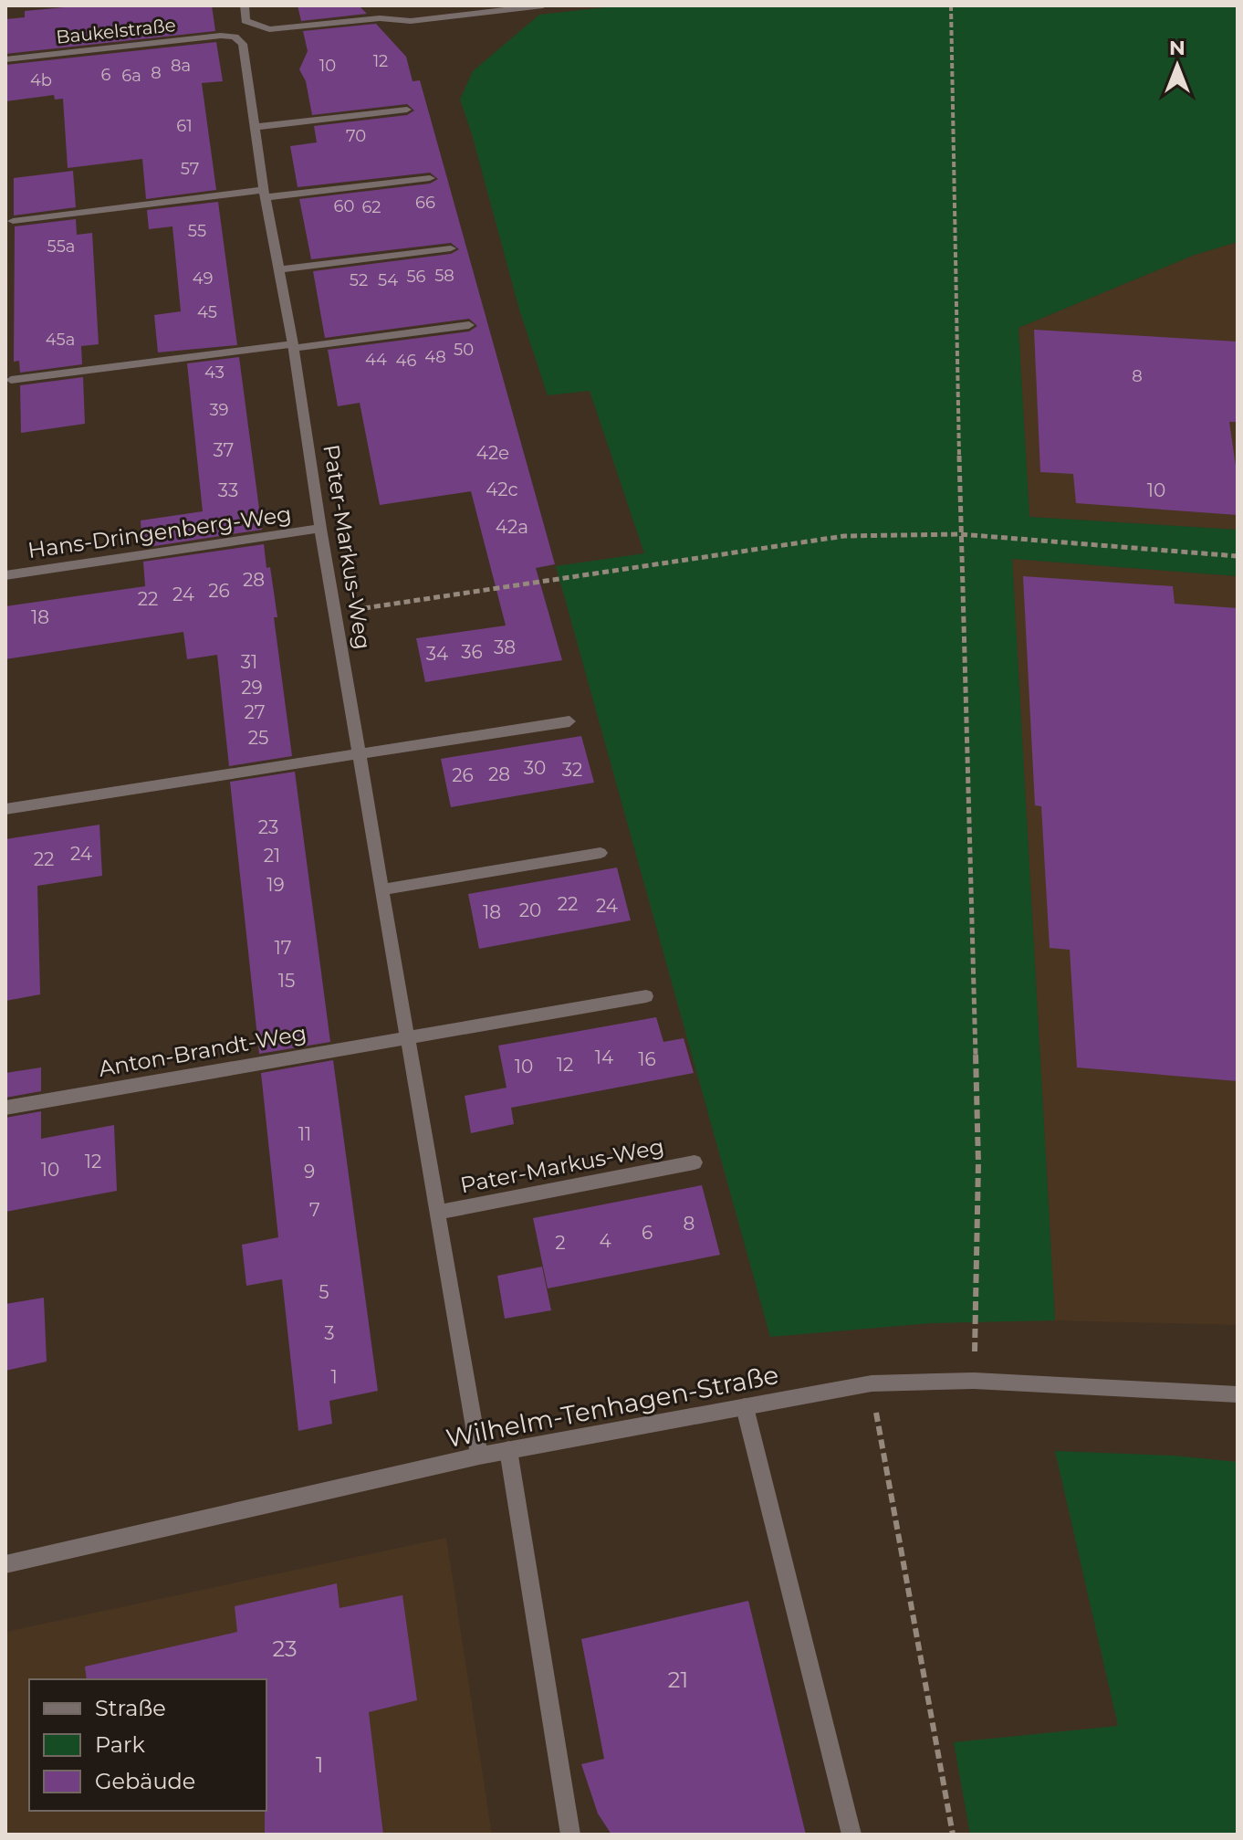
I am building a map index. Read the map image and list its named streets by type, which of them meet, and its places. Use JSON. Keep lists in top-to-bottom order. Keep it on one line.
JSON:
{"streets":{"street":["Baukelstraße","Hans-Dringenberg-Weg","Pater-Markus-Weg","Anton-Brandt-Weg","Wilhelm-Tenhagen-Straße"]},"crossings":[["Baukelstraße","Pater-Markus-Weg"],["Hans-Dringenberg-Weg","Pater-Markus-Weg"],["Pater-Markus-Weg","Anton-Brandt-Weg"],["Pater-Markus-Weg","Wilhelm-Tenhagen-Straße"]],"house_numbers":["12","8a","10","8","6","6a","4b","61","70","57","66","60","62","55","55a","58","56","49","52","54","45","45a","50","48","44","46","43","8","39","37","42e","42c","33","10","42a","28","26","24","22","18","38","36","34","31","29","27","25","30","32","28","26","23","24","21","22","19","22","24","20","18","17","15","14","16","12","10","11","12","10","9","7","8","6","4","2","5","3","1","23","21","1"],"legend":["Straße","Park","Gebäude"],"north":"top"}
